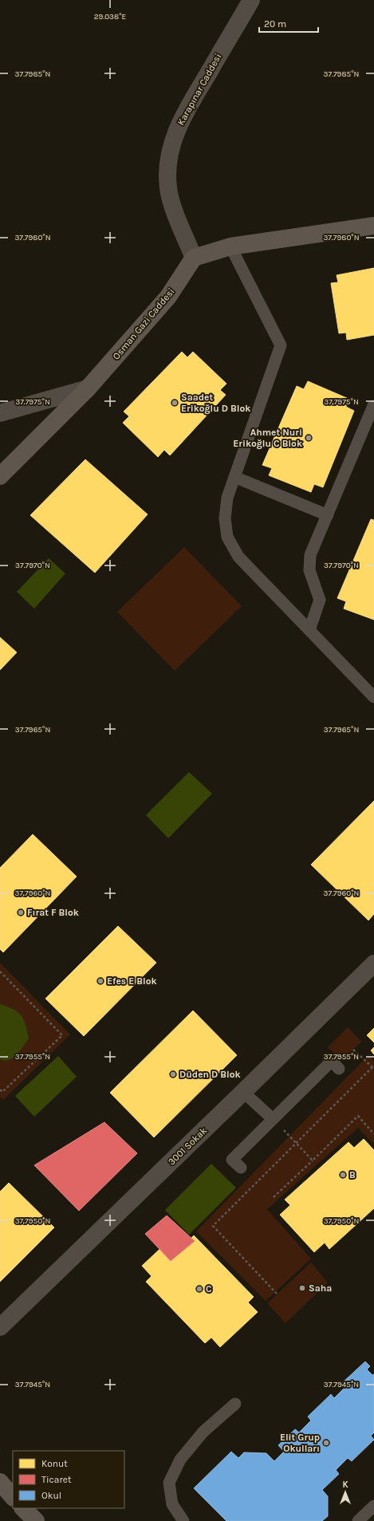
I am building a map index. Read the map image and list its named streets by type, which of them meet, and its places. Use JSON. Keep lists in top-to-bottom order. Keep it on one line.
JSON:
{"streets":{"street":["Karapınar Caddesi","Osman Gazi Caddesi","3001 Sokak"]},"crossings":[["Karapınar Caddesi","Osman Gazi Caddesi"]],"places":["Saadet Erikoğlu D Blok","Ahmet Nuri Erikoğlu C Blok","Fırat F Blok","Efes E Blok","Düden D Blok","B","Saha","C","Elit Grup Okulları"],"legend":["Konut","Ticaret","Okul"],"scale_bar":"20 m","north":"top","coordinates":["29.038°E","37.7985°N","37.7980°N","37.7975°N","37.7970°N","37.7965°N","37.7960°N","37.7955°N","37.7950°N","37.7945°N"]}
